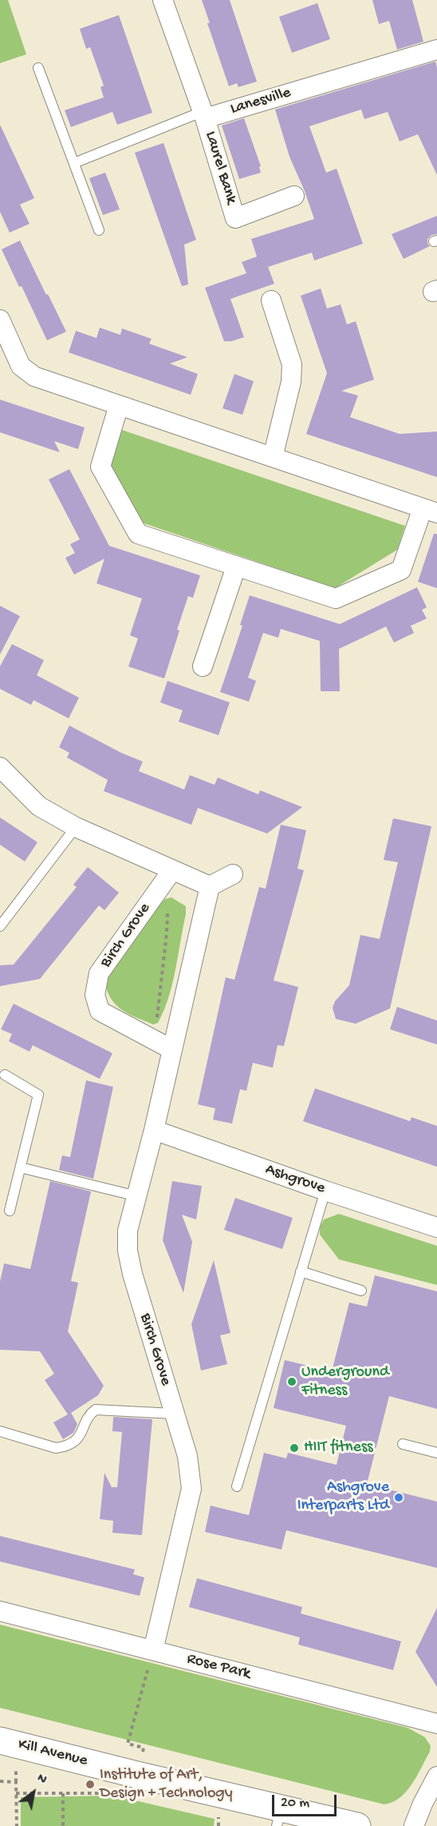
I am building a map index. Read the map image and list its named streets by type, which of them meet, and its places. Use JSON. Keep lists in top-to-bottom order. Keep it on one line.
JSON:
{"streets":{"main road":["Kill Avenue"],"street":["Lanesville","Laurel Bank","Birch Grove","Ashgrove","Rose Park"]},"crossings":[["Lanesville","Laurel Bank"],["Birch Grove","Ashgrove"],["Birch Grove","Rose Park"]],"places":["Underground Fitness","HIIT fitness","Ashgrove Interparts Ltd","Institute of Art, Design + Technology"],"scale_bar":"20 m","north":"top right"}
